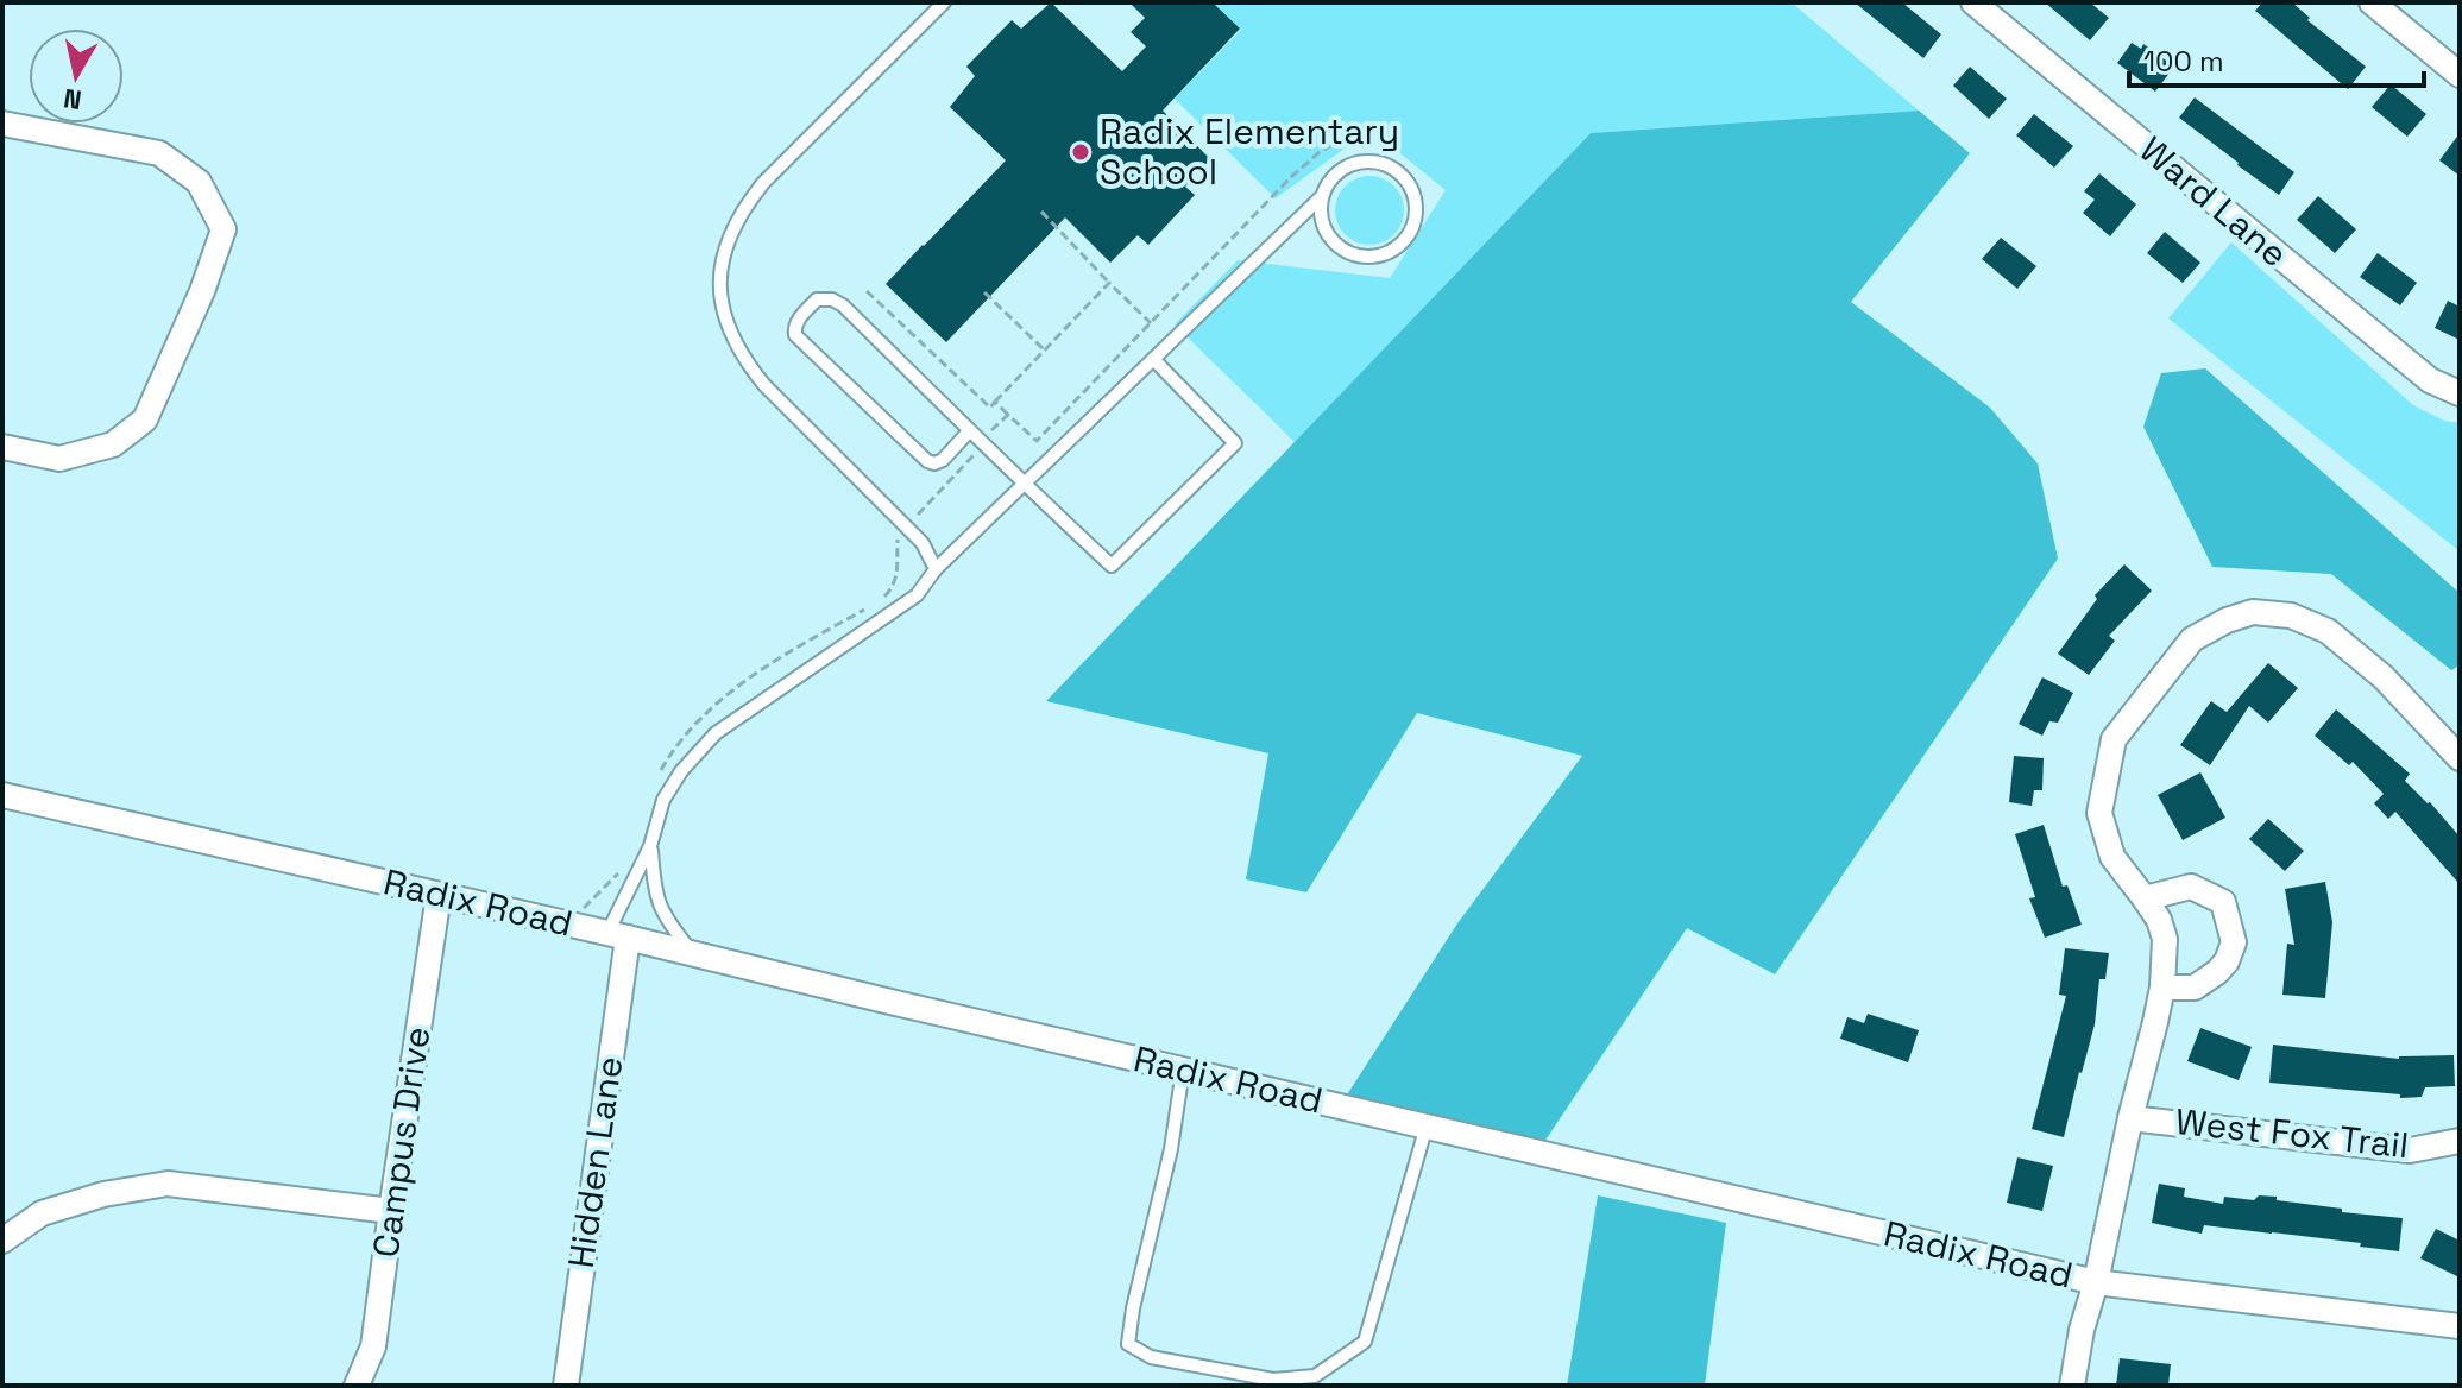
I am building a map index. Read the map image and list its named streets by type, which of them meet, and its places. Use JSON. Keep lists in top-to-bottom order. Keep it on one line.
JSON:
{"streets":{"street":["Ward Lane","Radix Road","West Fox Trail","Campus Drive","Hidden Lane"]},"crossings":[["Radix Road","Campus Drive"],["Radix Road","Hidden Lane"]],"places":["Radix Elementary School"],"scale_bar":"100 m","north":"bottom"}
